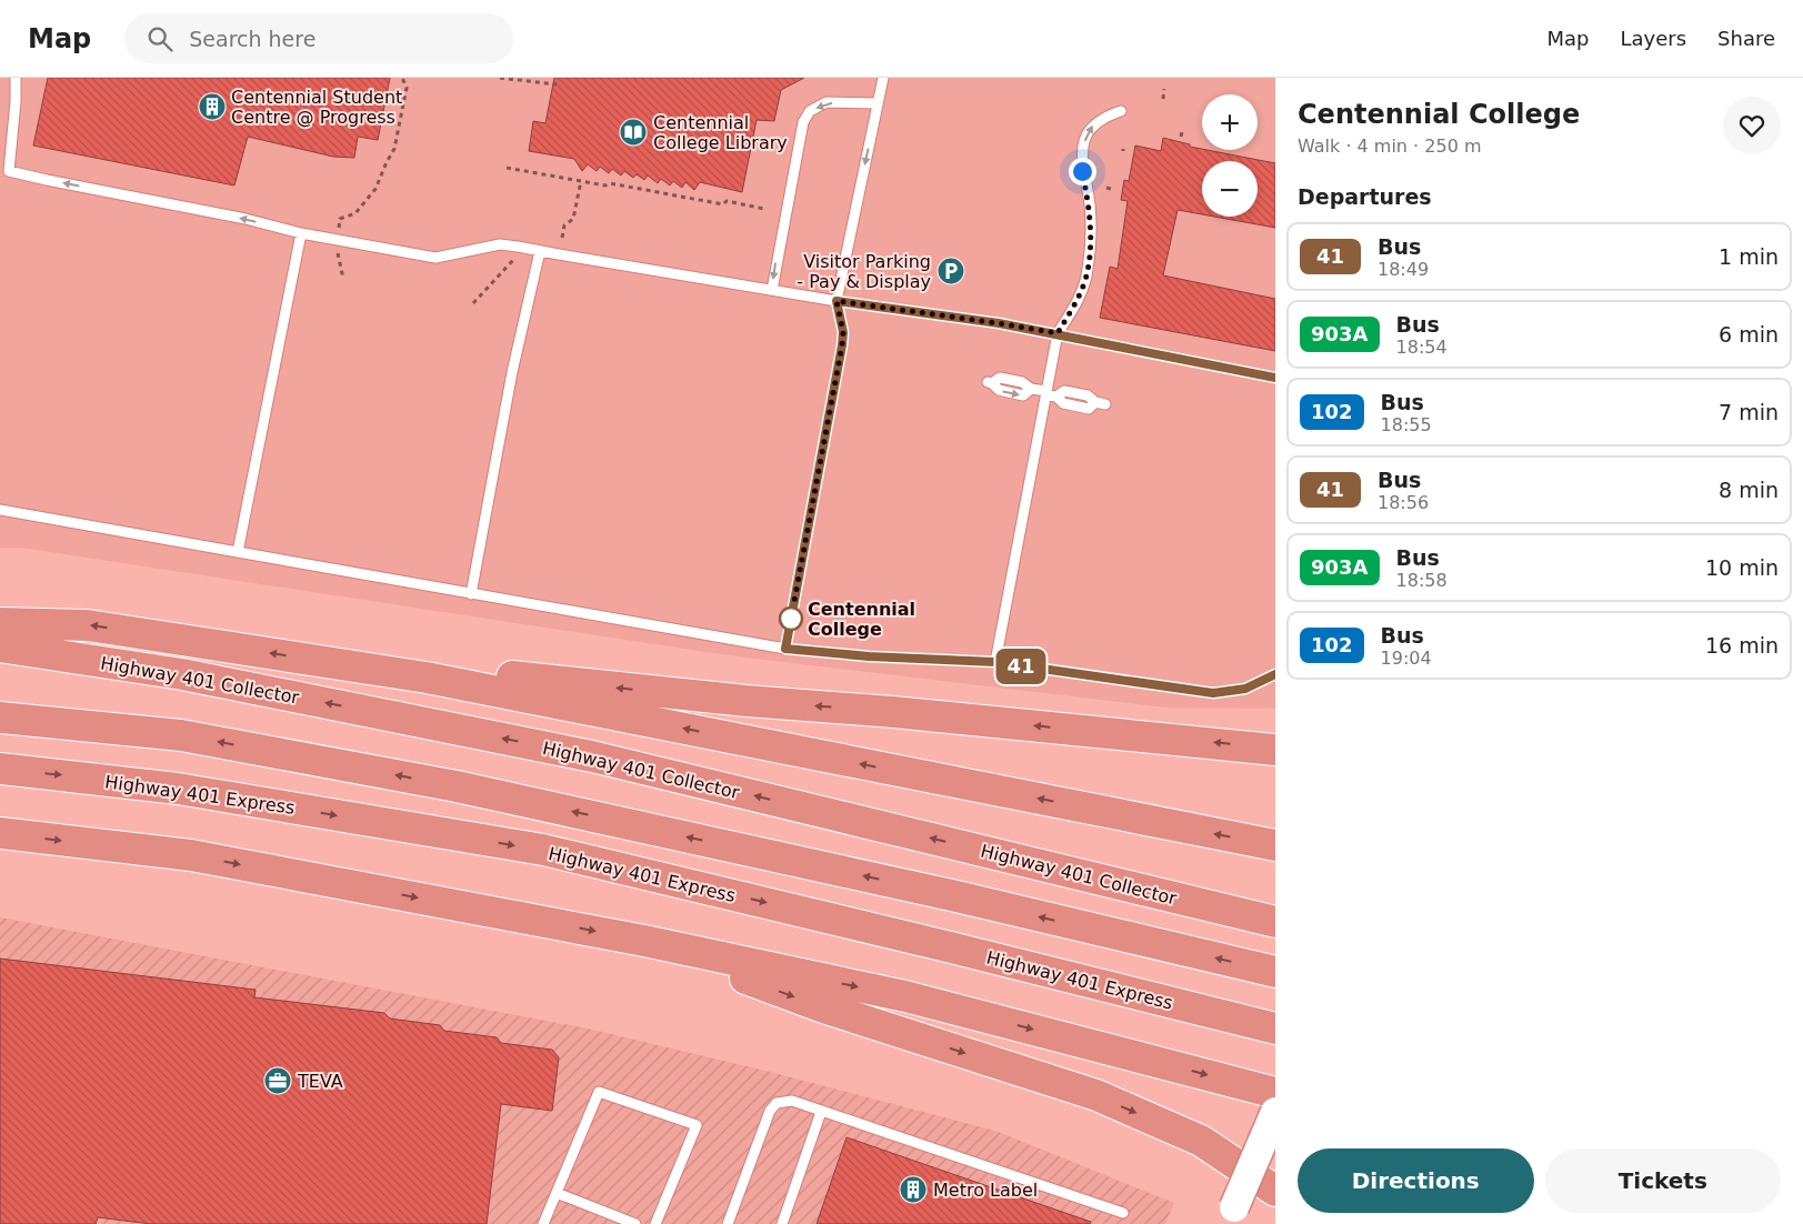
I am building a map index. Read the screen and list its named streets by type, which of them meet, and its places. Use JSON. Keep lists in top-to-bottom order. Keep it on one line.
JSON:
{"streets":{"highway":["Highway 401 Collector","Highway 401 Express"]},"places":{"building":["Centennial Student Centre @ Progress","Metro Label"],"library":["Centennial College Library"],"parking":["Visitor Parking - Pay & Display"],"other":["Centennial College"],"office":["TEVA"]},"lines":["bus line 41"],"page":{"header":"Map","search":"Search here","nav":["Map","Layers","Share"],"on_map":"41","heading":[["Centennial College","Walk · 4 min · 250 m"],"Departures"],"map_buttons":["+","−"],"list":[{"mark":"41","name":"Bus","note":"18:49","value":"1 min"},{"mark":"903A","name":"Bus","note":"18:54","value":"6 min"},{"mark":"102","name":"Bus","note":"18:55","value":"7 min"},{"mark":"41","name":"Bus","note":"18:56","value":"8 min"},{"mark":"903A","name":"Bus","note":"18:58","value":"10 min"},{"mark":"102","name":"Bus","note":"19:04","value":"16 min"}],"buttons":["Directions","Tickets"]}}
